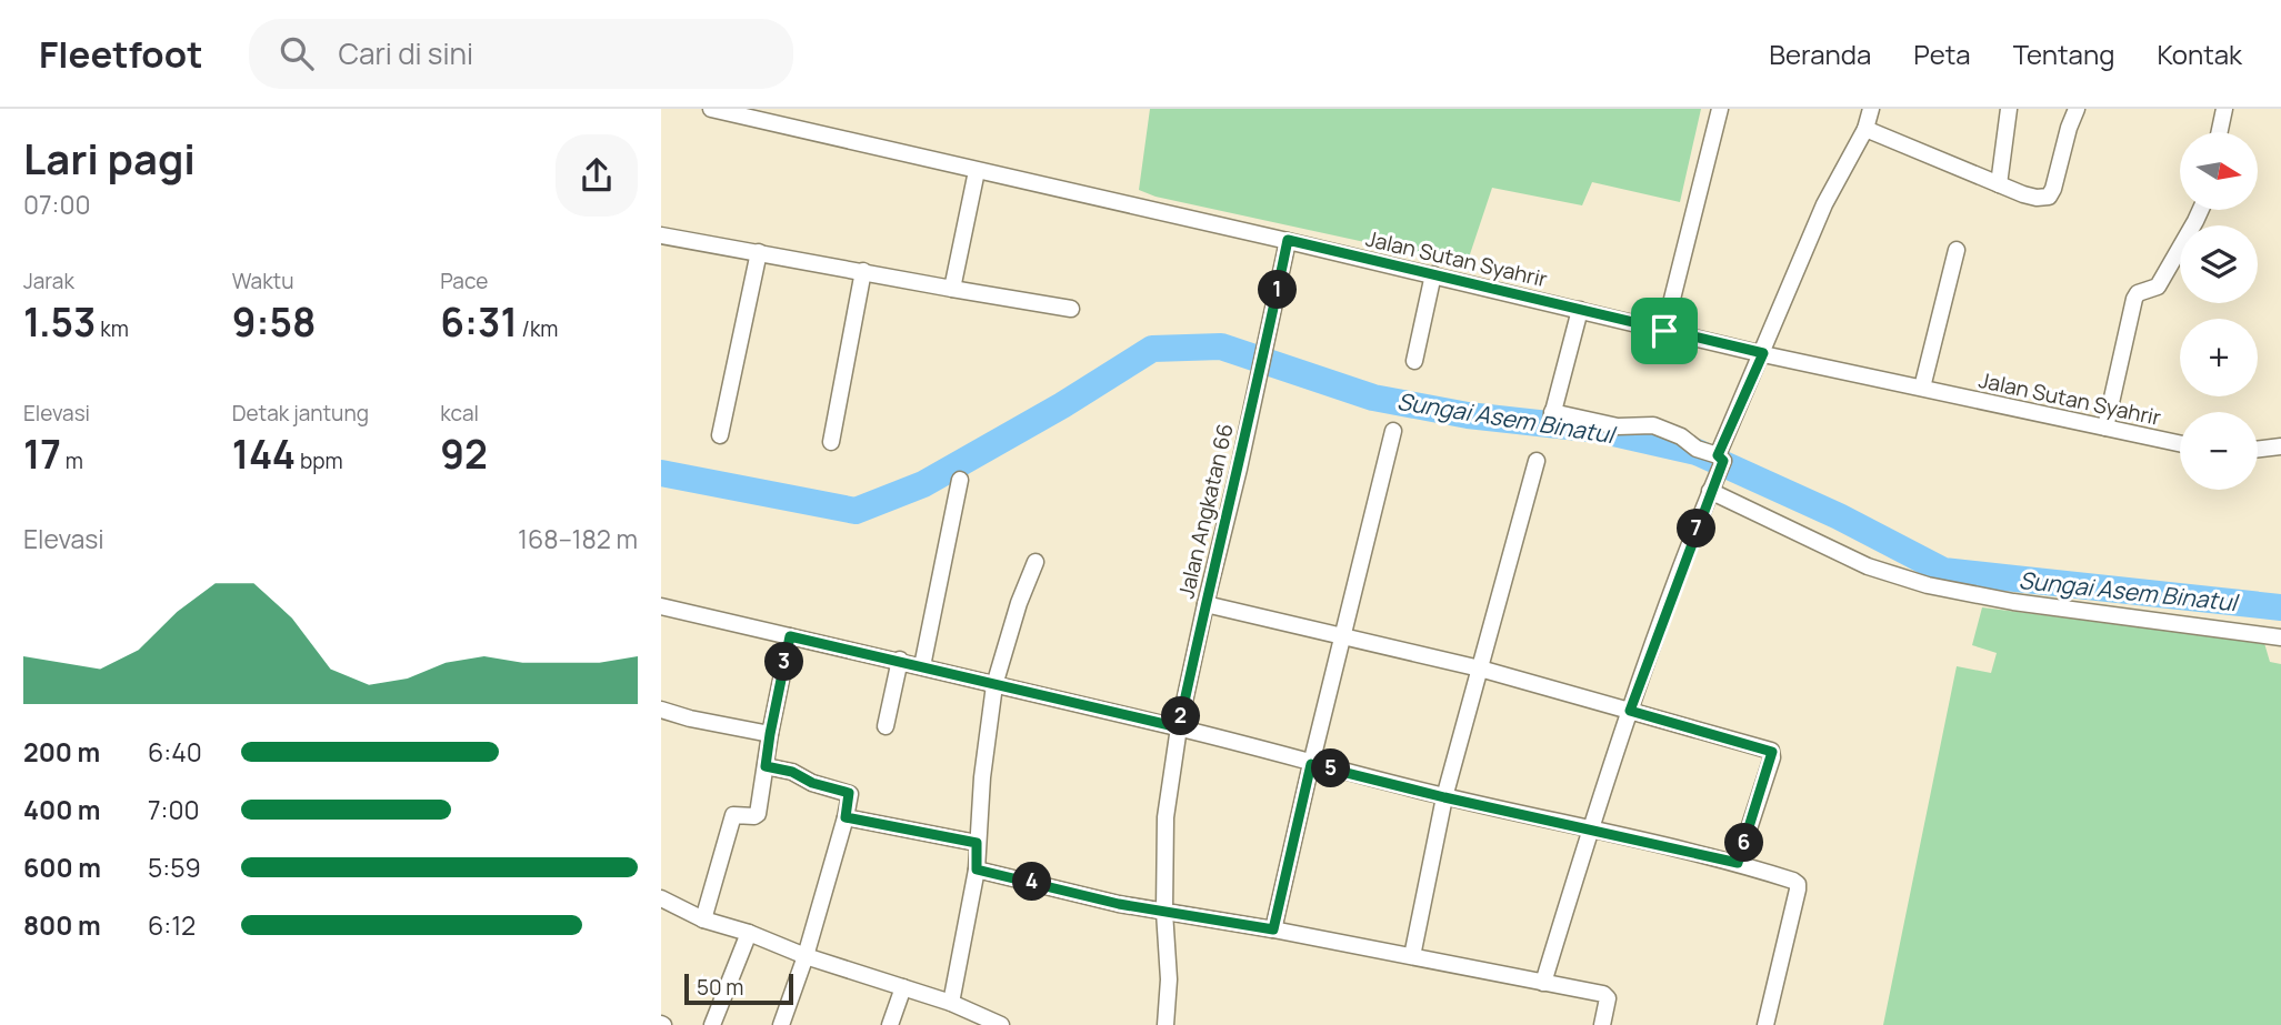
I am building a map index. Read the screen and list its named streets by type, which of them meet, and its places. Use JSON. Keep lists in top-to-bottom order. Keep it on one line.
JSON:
{"streets":{"street":["Jalan Sutan Syahrir","Jalan Angkatan 66"]},"crossings":[["Jalan Sutan Syahrir","Jalan Angkatan 66"]],"water":["Sungai Asem Binatul"],"scale_bar":"50 m","north":"right","page":{"header":"Fleetfoot","search":"Cari di sini","nav":["Beranda","Peta","Tentang","Kontak"],"heading":["Lari pagi","07:00"],"map_buttons":["+","−"],"stats":[["Jarak","1.53 km"],["Waktu","9:58"],["Pace","6:31 /km"],["Elevasi","17 m"],["Detak jantung","144 bpm"],["kcal","92"]],"pins":["1","7","3","2","5","6","4"],"chart":["Elevasi","168–182 m"],"list":[{"name":"200 m","note":"6:40"},{"name":"400 m","note":"7:00"},{"name":"600 m","note":"5:59"},{"name":"800 m","note":"6:12"}],"scale":"50 m"}}
